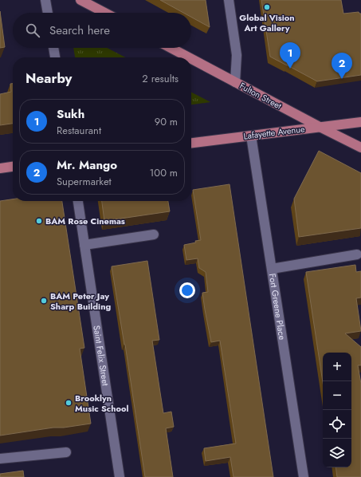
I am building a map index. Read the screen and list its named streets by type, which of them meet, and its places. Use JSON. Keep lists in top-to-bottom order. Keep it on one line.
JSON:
{"streets":{"main road":["Fulton Street","Lafayette Avenue"],"street":["Fort Greene Place","Saint Felix Street"]},"crossings":[["Fulton Street","Lafayette Avenue"],["Lafayette Avenue","Fort Greene Place"]],"places":["Global Vision Art Gallery","BAM Rose Cinemas","BAM Peter Jay Sharp Building","Brooklyn Music School"],"page":{"search":"Search here","pins":["1","2"],"heading":["Nearby","2 results"],"list":[{"mark":"1","name":"Sukh","note":"Restaurant","value":"90 m"},{"mark":"2","name":"Mr. Mango","note":"Supermarket","value":"100 m"}],"map_buttons":["+","−"]}}
